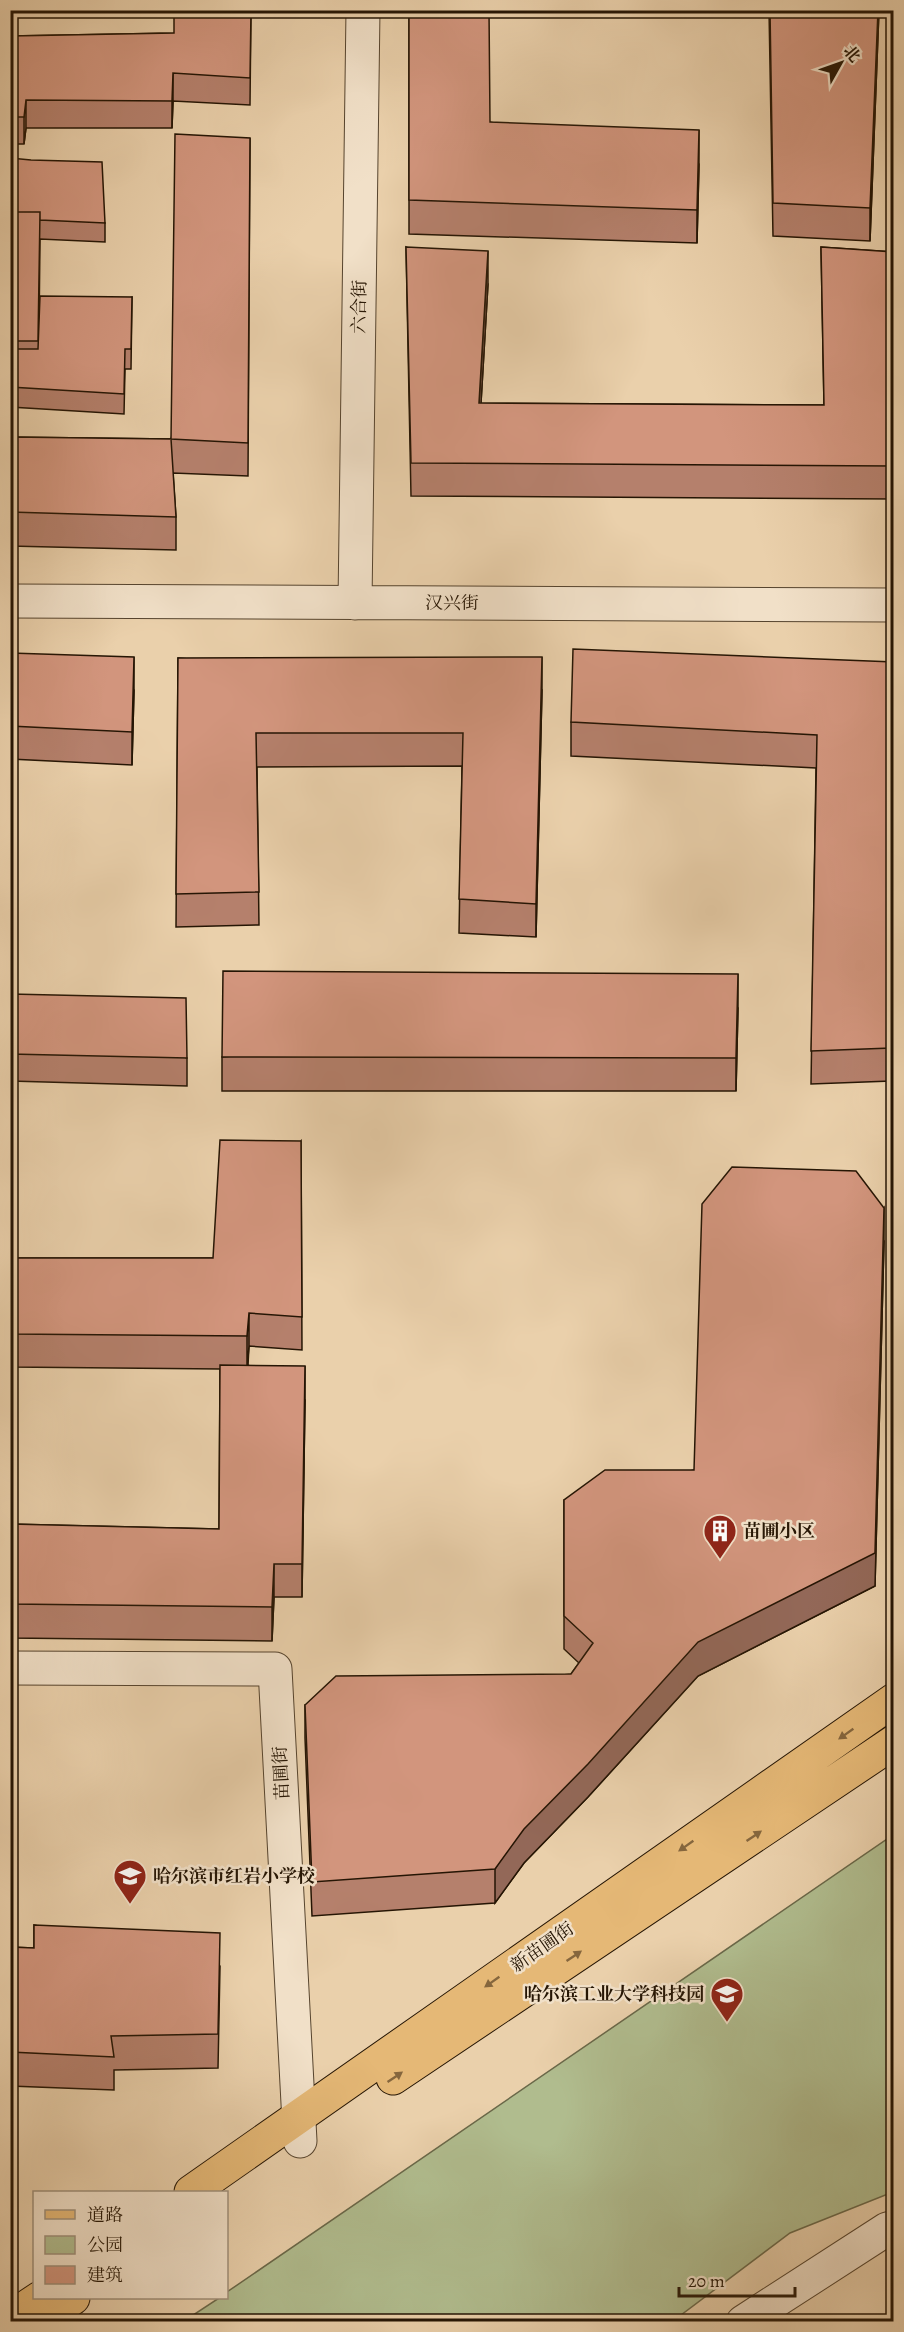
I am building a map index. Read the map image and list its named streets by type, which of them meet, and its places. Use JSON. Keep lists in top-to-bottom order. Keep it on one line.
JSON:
{"streets":{"main road":["新苗圃街"],"street":["六合街","汉兴街","苗圃街"]},"crossings":[["六合街","汉兴街"],["苗圃街","新苗圃街"]],"places":{"building":["苗圃小区"],"school or university":["哈尔滨市红岩小学校","哈尔滨工业大学科技园"]},"legend":["道路","公园","建筑"],"scale_bar":"20 m","north":"top right"}
